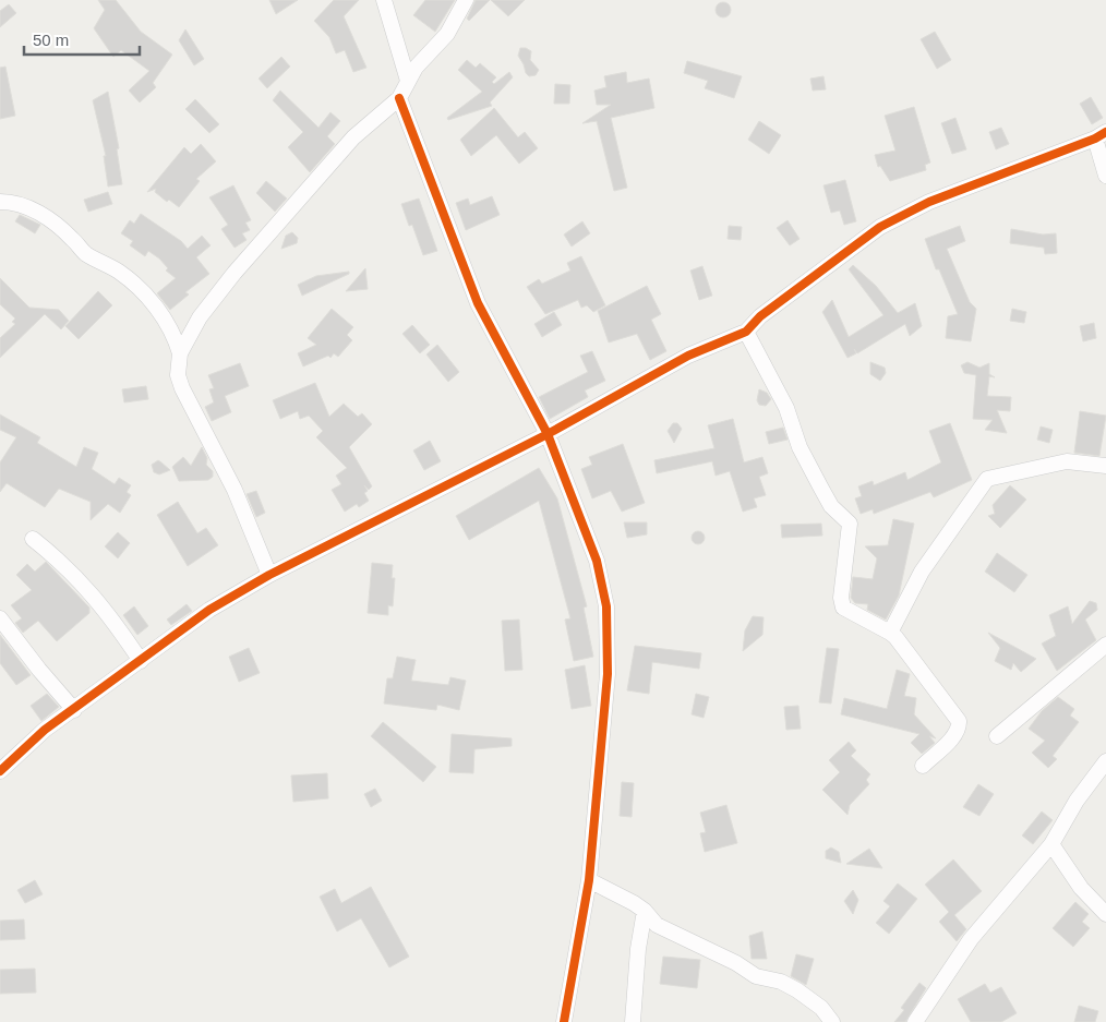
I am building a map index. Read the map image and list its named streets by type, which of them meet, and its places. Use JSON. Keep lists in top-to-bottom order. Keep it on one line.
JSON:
{"scale_bar":"50 m"}
